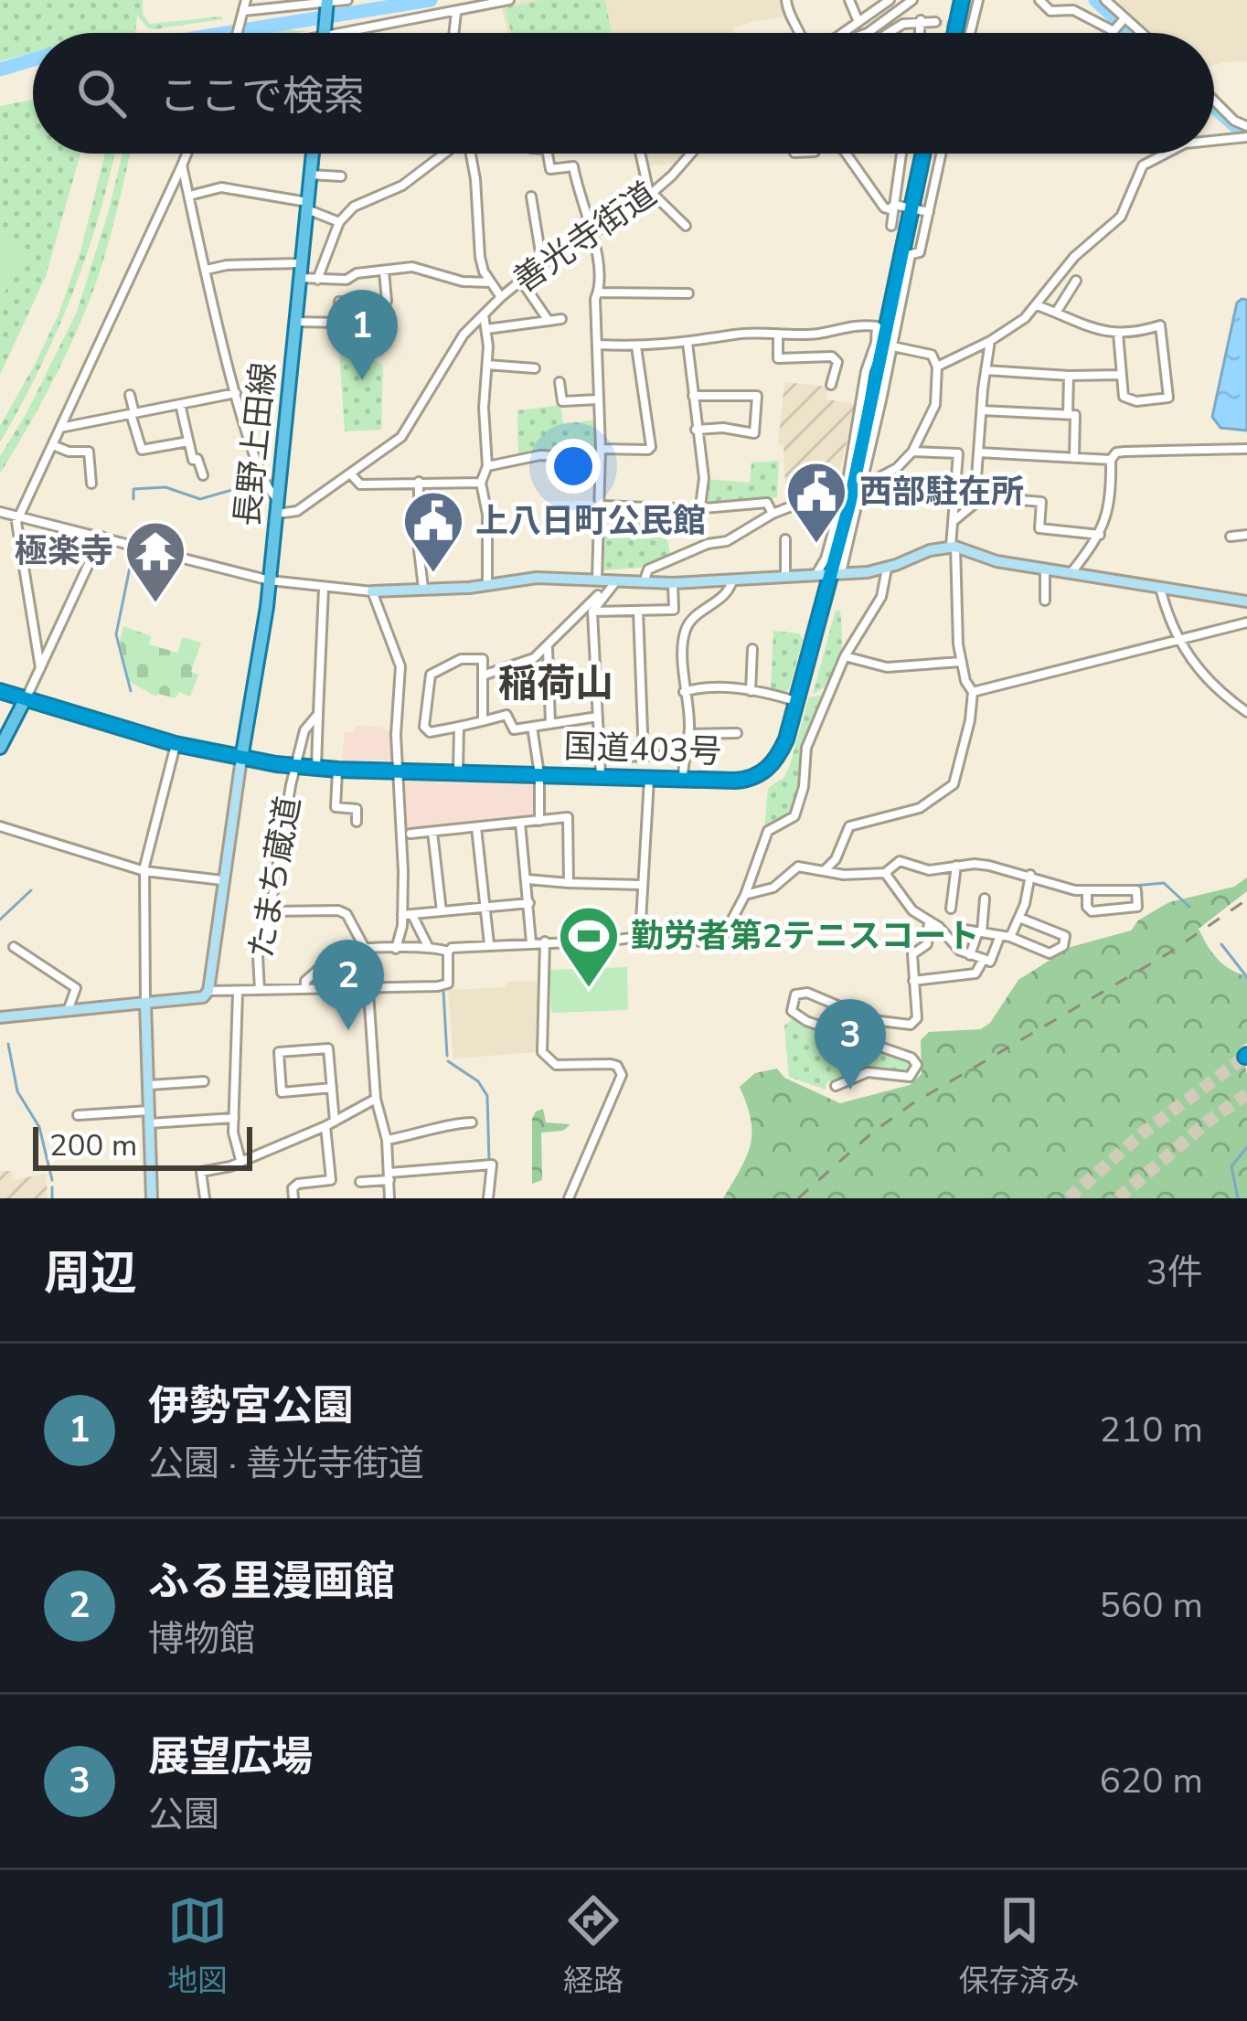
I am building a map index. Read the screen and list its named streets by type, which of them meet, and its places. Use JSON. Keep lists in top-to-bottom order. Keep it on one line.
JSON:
{"streets":{"highway":["国道403号"],"main road":["長野上田線"],"street":["善光寺街道","たまち蔵道"]},"crossings":[["善光寺街道","長野上田線"],["長野上田線","国道403号"],["国道403号","たまち蔵道"]],"districts":["稲荷山"],"places":{"public building":["西部駐在所","上八日町公民館"],"temple":["極楽寺"],"sports":["勤労者第2テニスコート"]},"scale_bar":"200 m","page":{"search":"ここで検索","pins":["1","2","3"],"scale":"200 m","heading":["周辺","3件"],"list":[{"mark":"1","name":"伊勢宮公園","note":"公園 · 善光寺街道","value":"210 m"},{"mark":"2","name":"ふる里漫画館","note":"博物館","value":"560 m"},{"mark":"3","name":"展望広場","note":"公園","value":"620 m"}],"nav":["地図","経路","保存済み"]}}
